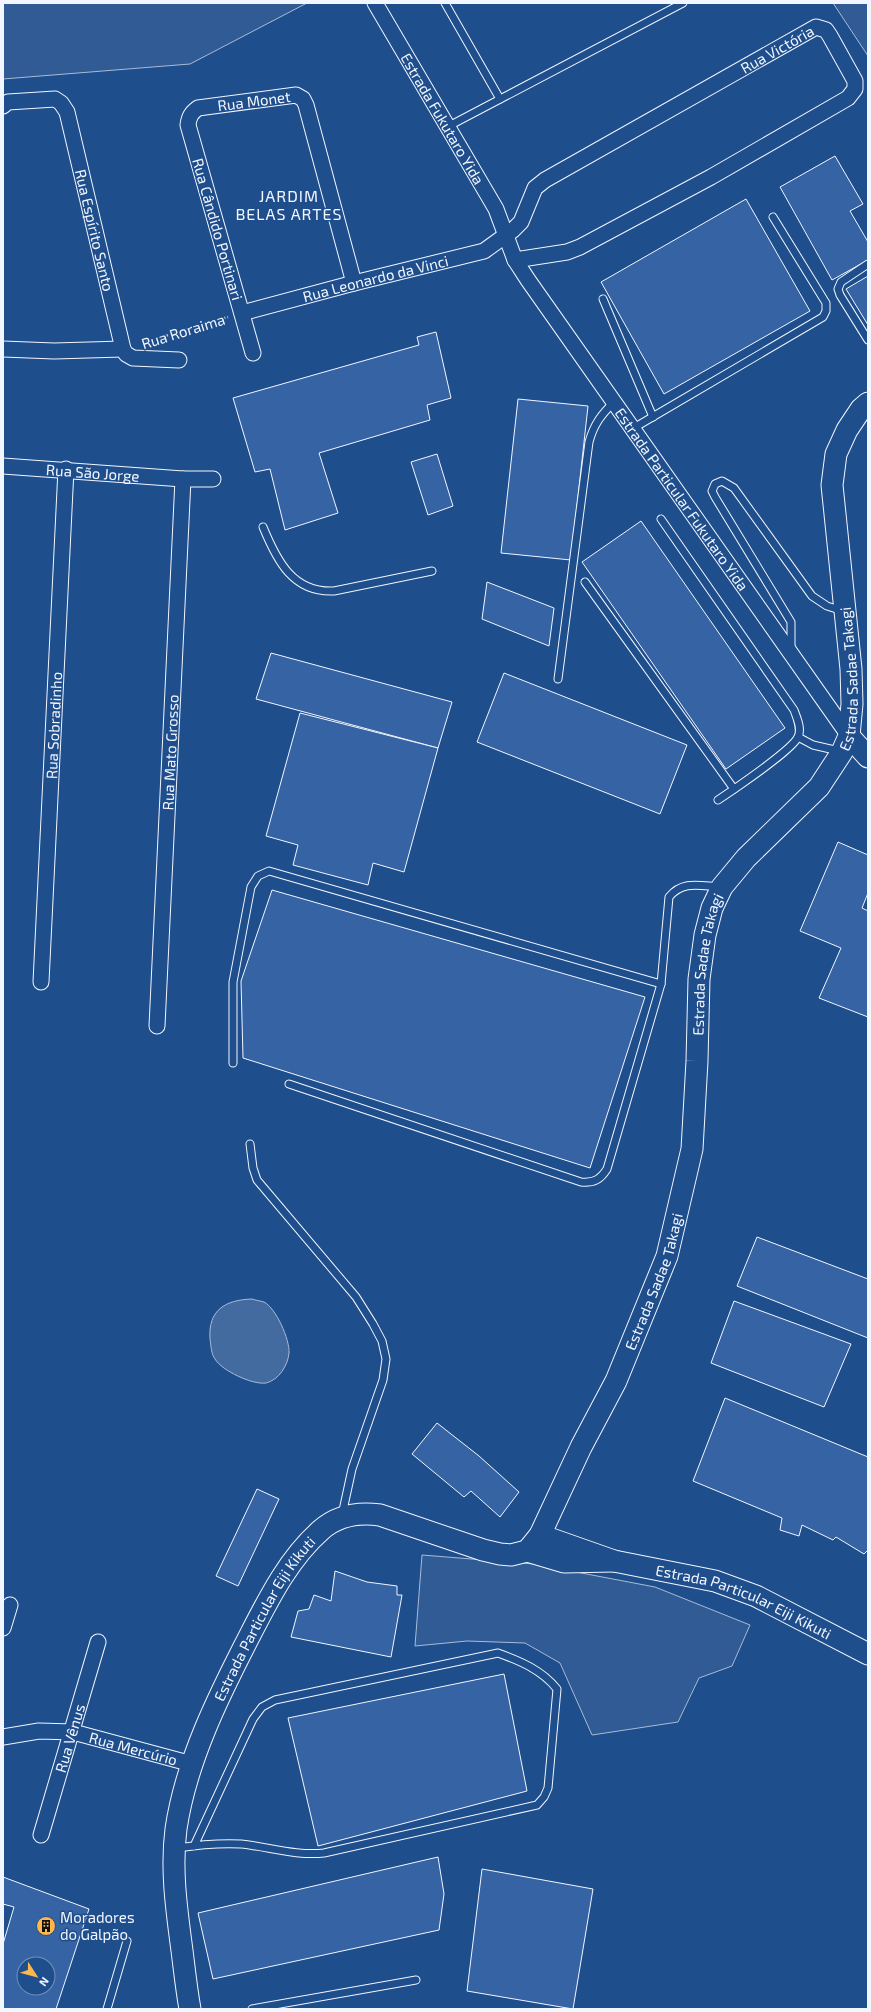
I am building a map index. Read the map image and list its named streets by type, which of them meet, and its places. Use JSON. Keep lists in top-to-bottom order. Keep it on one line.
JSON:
{"streets":{"street":["Rua Victória","Rua Monet","Estrada Fukutaro Yida","Rua Cândido Portinari","Rua Espírito Santo","Rua Leonardo da Vinci","Rua Roraima","Rua São Jorge","Estrada Particular Fukutaro Yida","Estrada Sadae Takagi","Rua Sobradinho","Rua Mato Grosso","Estrada Particular Eiji Kikuti","Rua Vênus","Rua Mercúrio"]},"crossings":[["Rua Victória","Estrada Fukutaro Yida"],["Rua Victória","Rua Leonardo da Vinci"],["Rua Victória","Estrada Particular Fukutaro Yida"],["Rua Monet","Rua Cândido Portinari"],["Rua Monet","Rua Leonardo da Vinci"],["Estrada Fukutaro Yida","Rua Leonardo da Vinci"],["Estrada Fukutaro Yida","Estrada Particular Fukutaro Yida"],["Rua Cândido Portinari","Rua Leonardo da Vinci"],["Rua Cândido Portinari","Rua Roraima"],["Rua Espírito Santo","Rua Roraima"],["Rua Leonardo da Vinci","Rua Roraima"],["Rua Leonardo da Vinci","Estrada Particular Fukutaro Yida"],["Rua São Jorge","Rua Sobradinho"],["Rua São Jorge","Rua Mato Grosso"],["Estrada Particular Fukutaro Yida","Estrada Sadae Takagi"],["Estrada Sadae Takagi","Estrada Particular Eiji Kikuti"],["Estrada Particular Eiji Kikuti","Rua Mercúrio"],["Rua Vênus","Rua Mercúrio"]],"districts":["JARDIM BELAS ARTES"],"places":{"building":["Moradores do Galpão"]},"north":"bottom right"}
